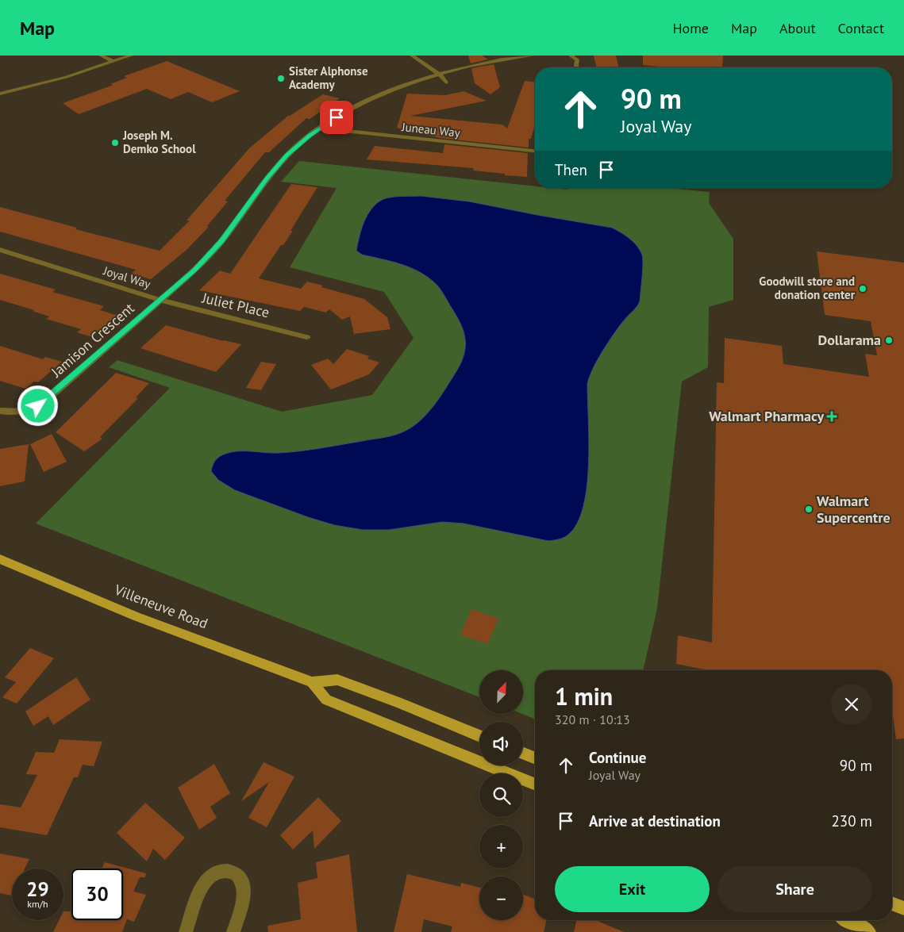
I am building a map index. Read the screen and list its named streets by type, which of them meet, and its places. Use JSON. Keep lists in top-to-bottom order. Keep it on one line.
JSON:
{"streets":{"main road":["Villeneuve Road"],"street":["Juneau Way","Joyal Way","Juliet Place","Jamison Crescent"]},"crossings":[["Juneau Way","Joyal Way"],["Joyal Way","Juliet Place"],["Joyal Way","Jamison Crescent"],["Juliet Place","Jamison Crescent"]],"places":{"other":["Sister Alphonse Academy","Joseph M. Demko School","Goodwill store and donation center","Dollarama","Walmart Supercentre"],"health":["Walmart Pharmacy"]},"north":"top right","page":{"header":"Map","nav":["Home","Map","About","Contact"],"turn":["90 m","Joyal Way"],"then":"Then","map_buttons":["+","−"],"heading":["1 min","320 m · 10:13"],"list":[{"name":"Continue","note":"Joyal Way","value":"90 m"},{"name":"Arrive at destination","value":"230 m"}],"buttons":["Exit","Share"],"speed":"29 km/h","limit":"30"}}
